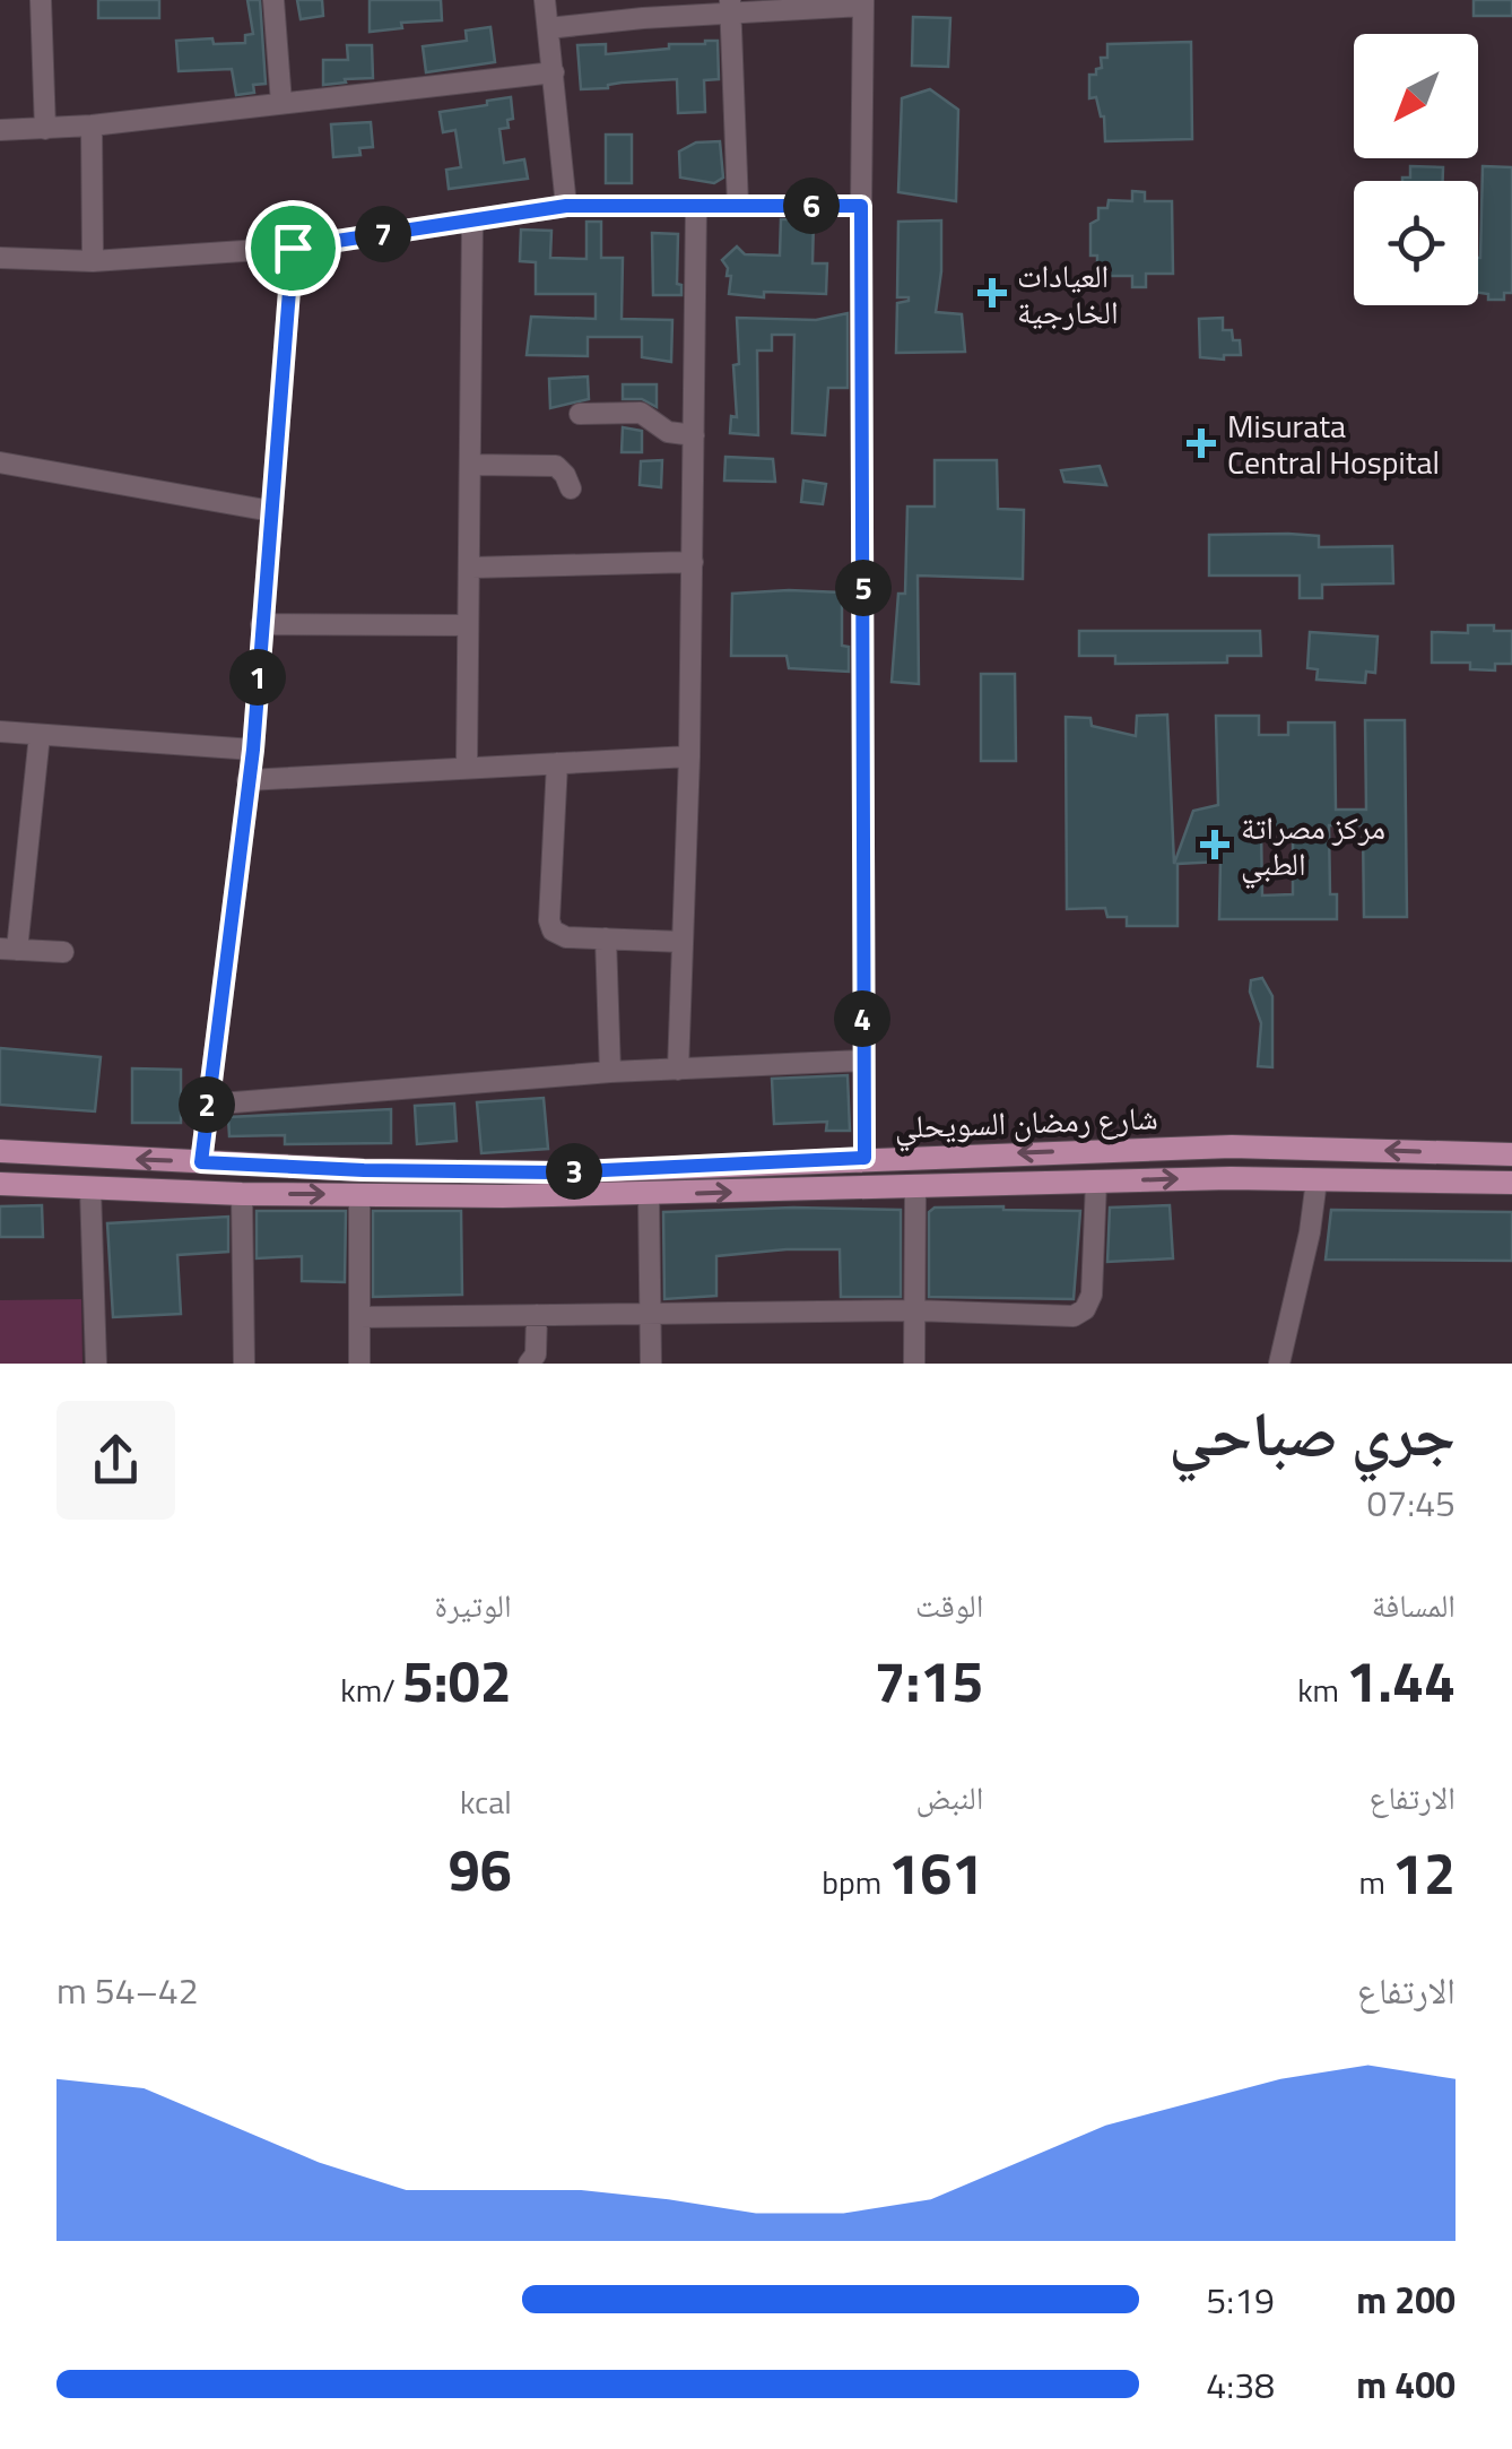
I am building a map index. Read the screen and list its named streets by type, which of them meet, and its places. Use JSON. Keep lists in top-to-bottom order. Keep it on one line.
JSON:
{"streets":{"main road":["شارع رمضان السويحلي"]},"places":{"health":["العيادات الخارجية","Misurata Central Hospital","مركز مصراتة الطبي"]},"north":"bottom left","page":{"pins":["6","7","5","1","4","2","3"],"heading":["جري صباحي","07:45"],"stats":[["المسافة","1.44 km"],["الوقت","7:15"],["الوتيرة","5:02 /km"],["الارتفاع","12 m"],["النبض","161 bpm"],["kcal","96"]],"chart":["الارتفاع","42–54 m"],"list":[{"name":"200 m","note":"5:19"},{"name":"400 m","note":"4:38"}]}}
